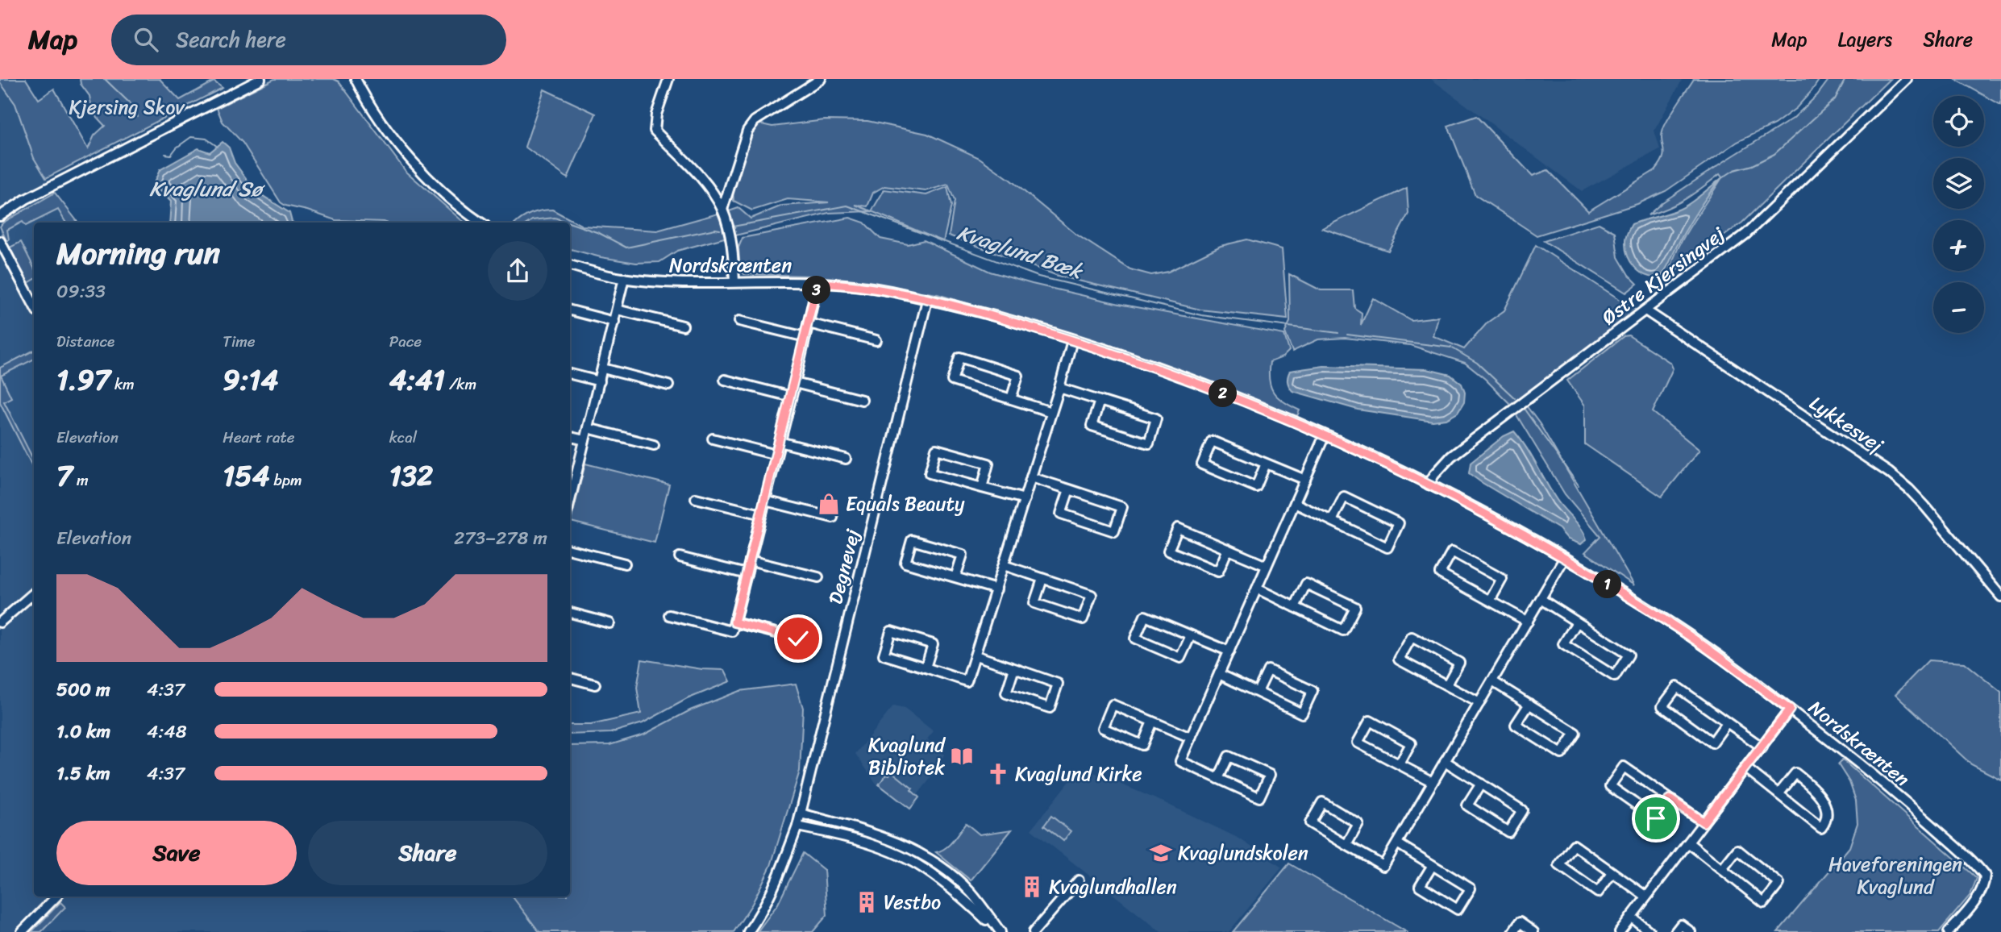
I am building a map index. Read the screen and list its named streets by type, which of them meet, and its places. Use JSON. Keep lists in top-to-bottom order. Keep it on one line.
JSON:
{"streets":{"street":["Nordskrænten","Østre Kjersingvej","Lykkesvej","Degnevej"]},"crossings":[["Nordskrænten","Østre Kjersingvej"],["Nordskrænten","Degnevej"],["Østre Kjersingvej","Lykkesvej"]],"water":["Kvaglund Sø","Kvaglund Bæk"],"parks":["Kjersing Skov","Haveforeningen Kvaglund"],"places":{"shop":["Equals Beauty"],"library":["Kvaglund Bibliotek"],"church":["Kvaglund Kirke"],"school or university":["Kvaglundskolen"],"building":["Kvaglundhallen","Vestbo"]},"page":{"header":"Map","search":"Search here","nav":["Map","Layers","Share"],"map_buttons":["+","−"],"heading":["Morning run","09:33"],"pins":["3","2","1"],"stats":[["Distance","1.97 km"],["Time","9:14"],["Pace","4:41 /km"],["Elevation","7 m"],["Heart rate","154 bpm"],["kcal","132"]],"chart":["Elevation","273–278 m"],"list":[{"name":"500 m","note":"4:37"},{"name":"1.0 km","note":"4:48"},{"name":"1.5 km","note":"4:37"}],"buttons":["Save","Share"]}}
